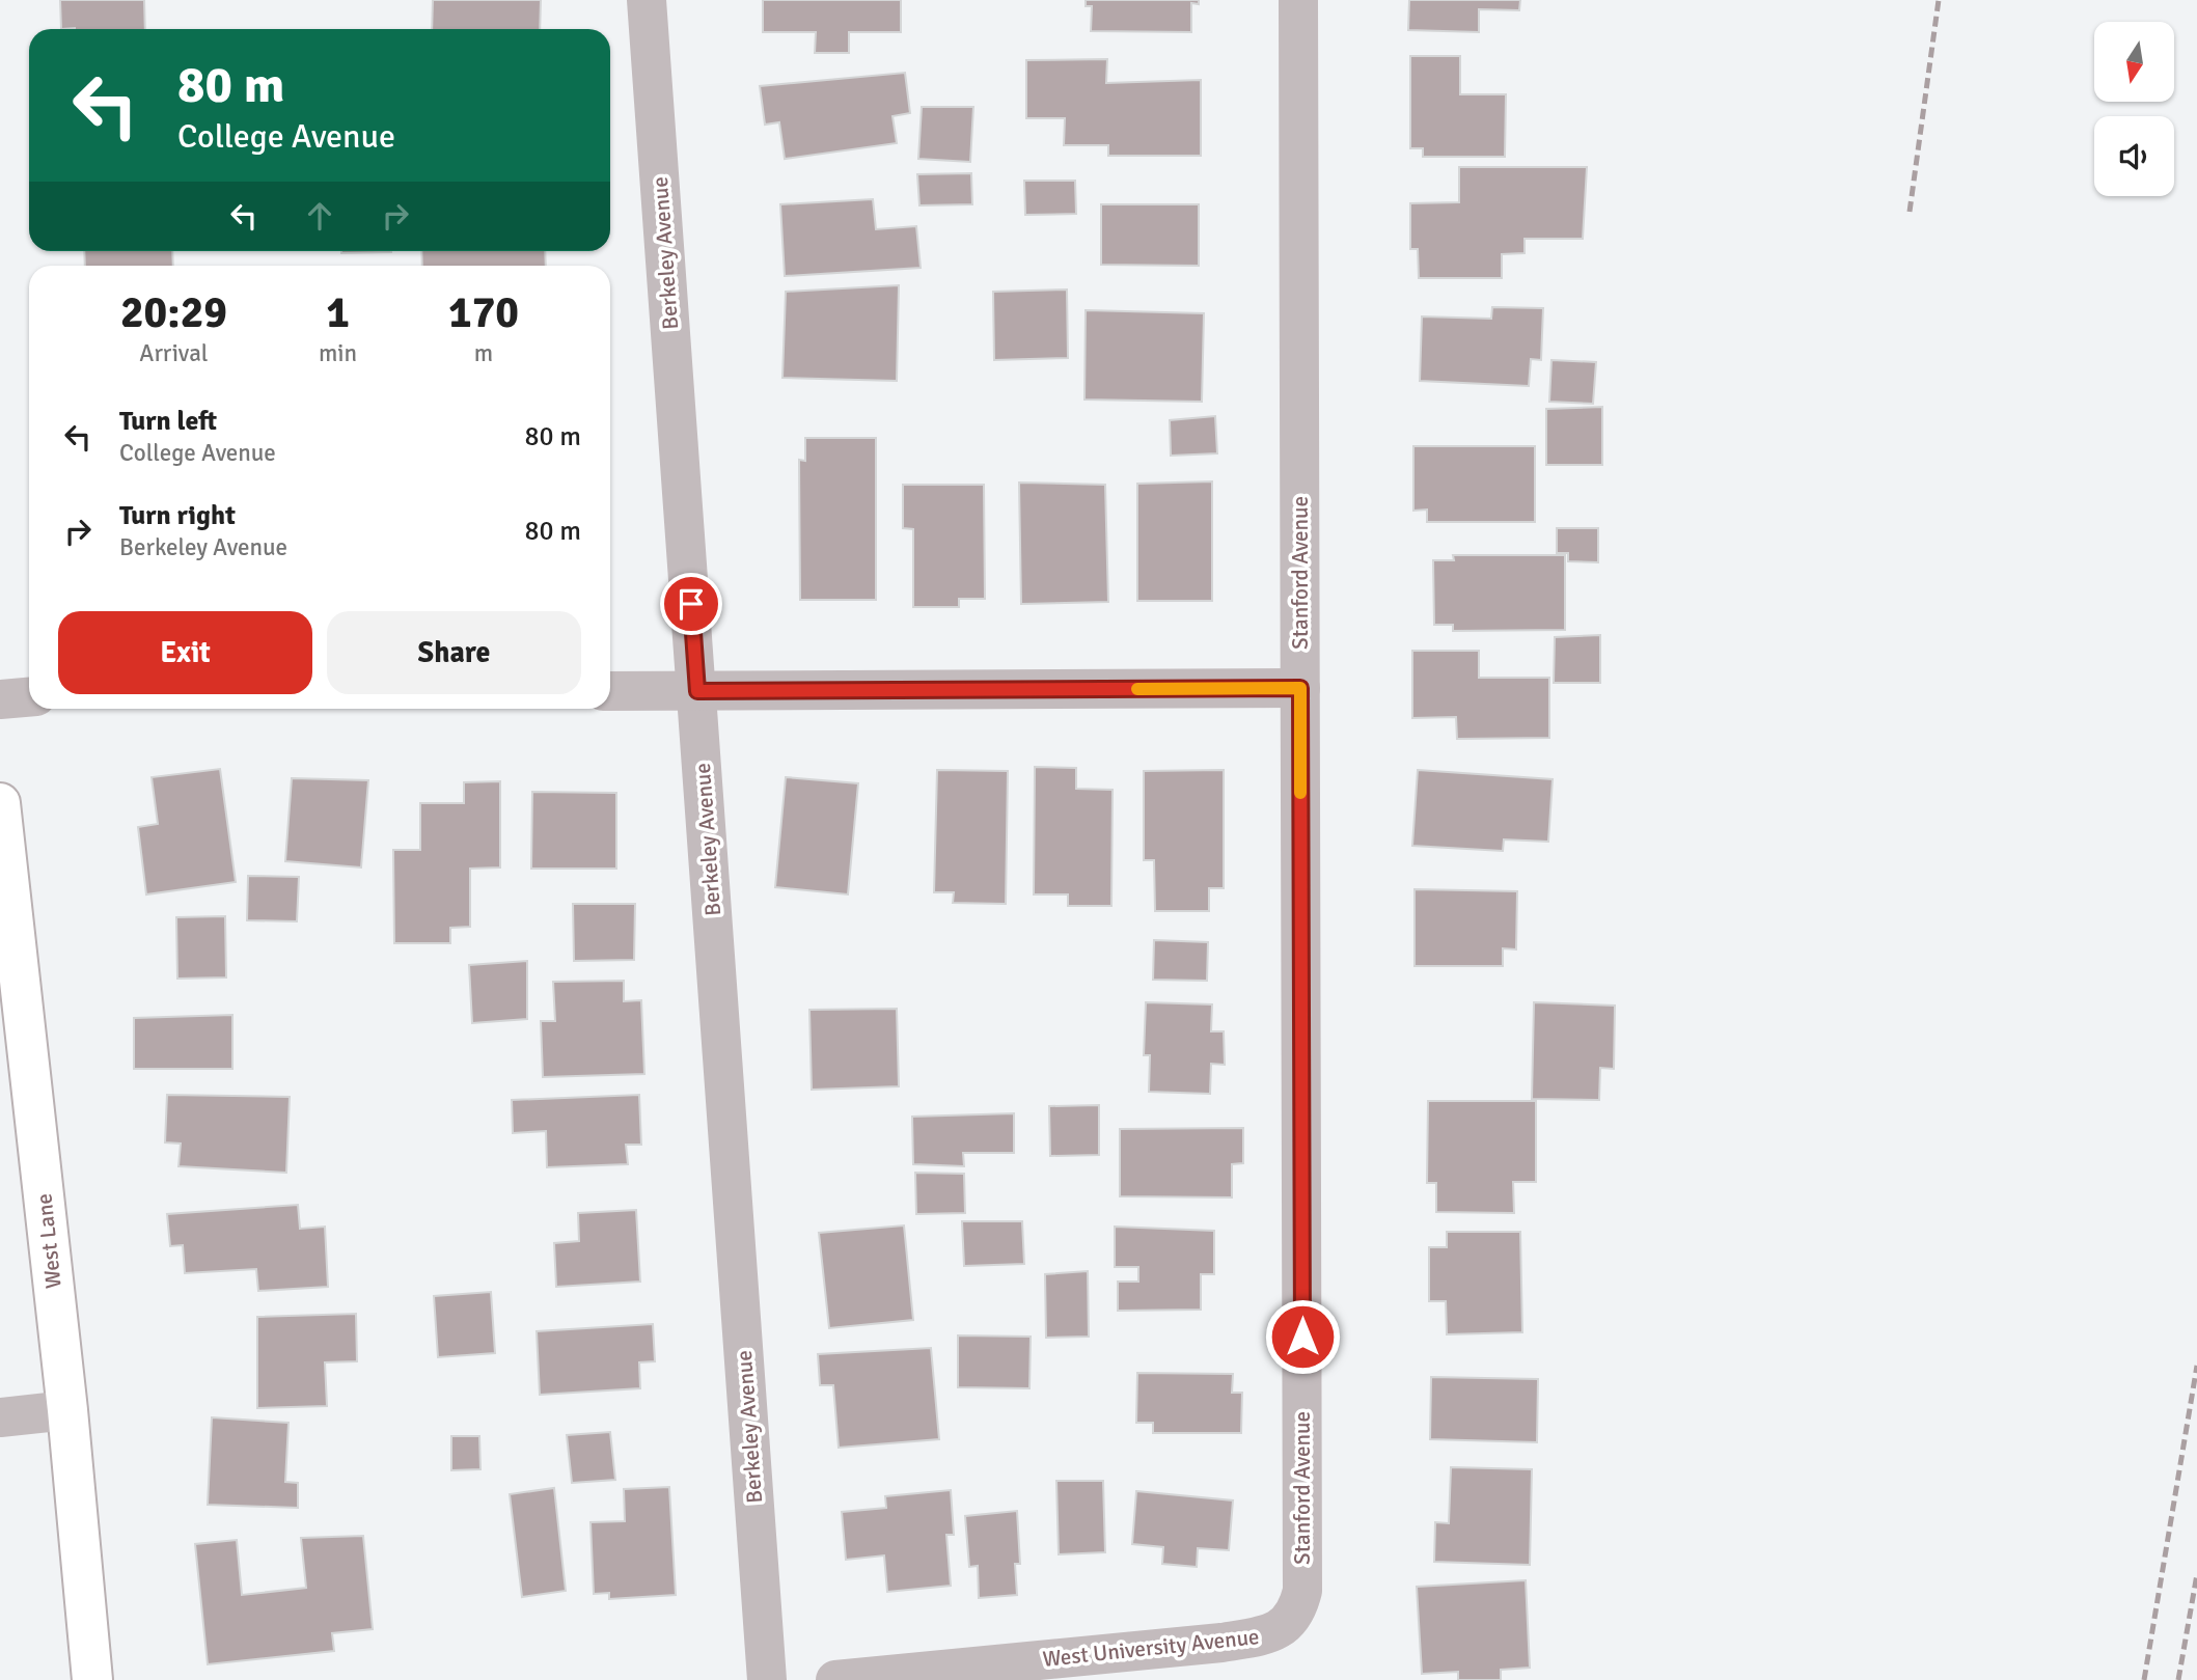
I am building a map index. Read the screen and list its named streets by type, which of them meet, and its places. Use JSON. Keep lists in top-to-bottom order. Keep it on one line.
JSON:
{"streets":{"main road":["West Lane"],"street":["Berkeley Avenue","Stanford Avenue","West University Avenue"]},"crossings":[["Stanford Avenue","West University Avenue"]],"north":"bottom","page":{"turn":["80 m","College Avenue"],"eta":["20:29","Arrival","1","min","170","m"],"list":[{"name":"Turn left","note":"College Avenue","value":"80 m"},{"name":"Turn right","note":"Berkeley Avenue","value":"80 m"}],"buttons":["Exit","Share"]}}
